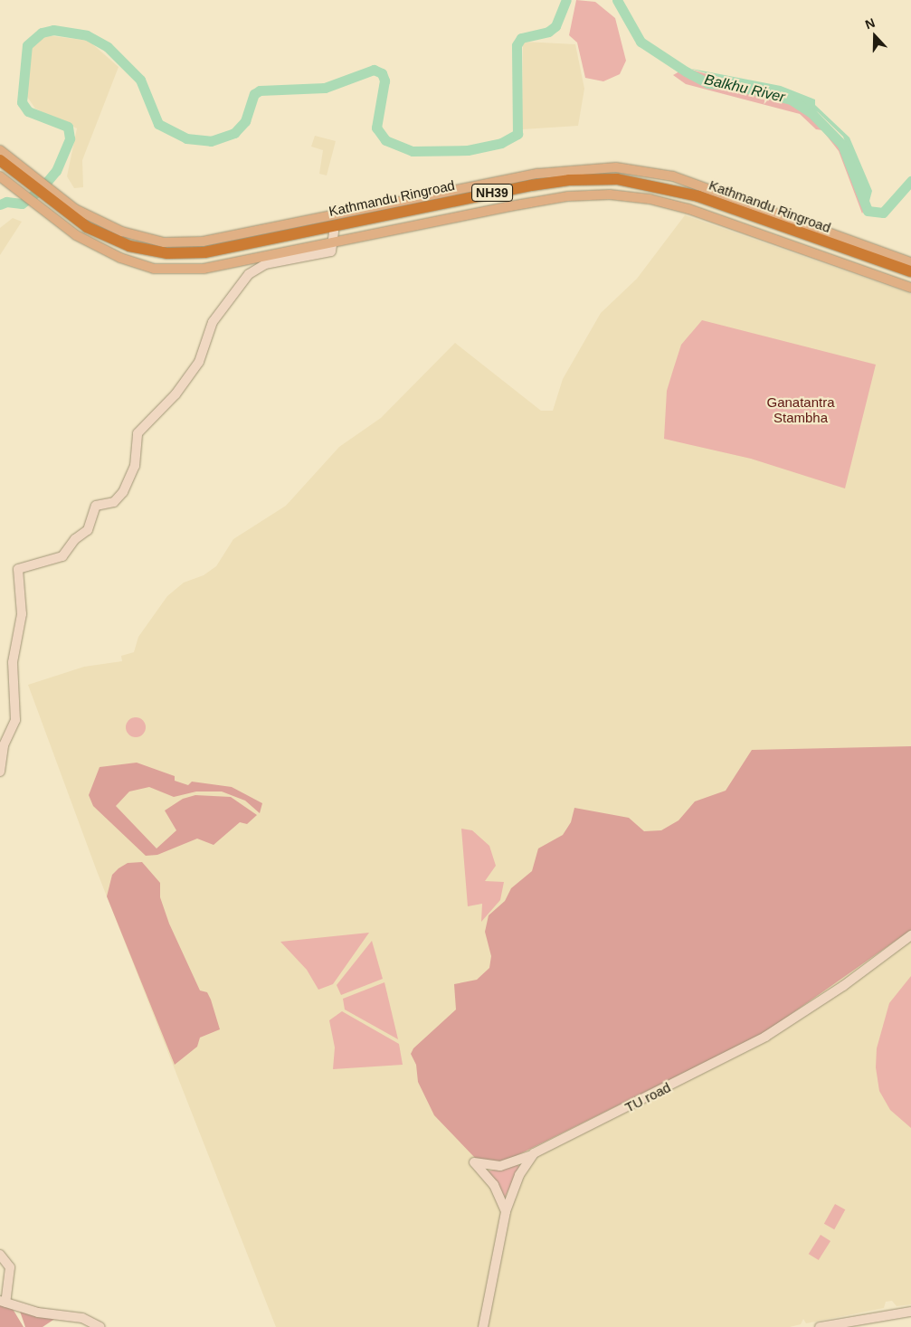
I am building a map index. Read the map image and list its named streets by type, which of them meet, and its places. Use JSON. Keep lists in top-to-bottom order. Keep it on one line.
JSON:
{"streets":{"highway":["NH39","Kathmandu Ringroad"],"street":["TU road"]},"water":["Balkhu River"],"parks":["Ganatantra Stambha"],"north":"top"}
